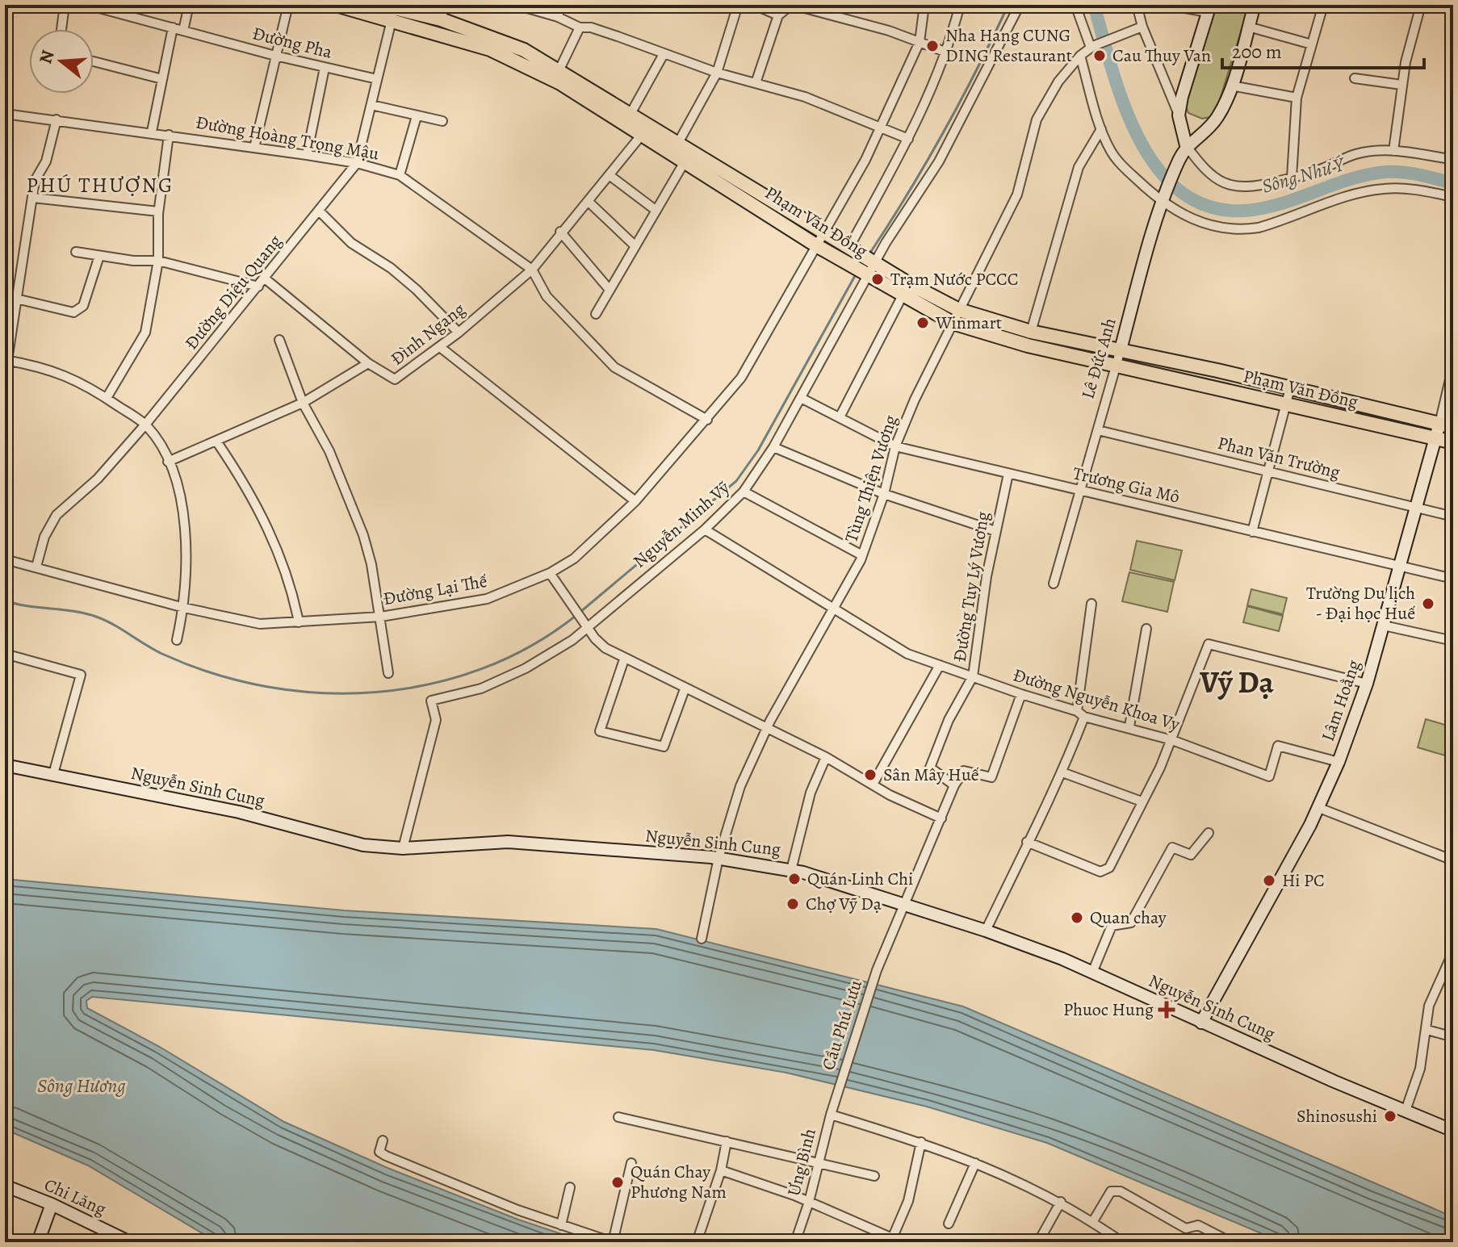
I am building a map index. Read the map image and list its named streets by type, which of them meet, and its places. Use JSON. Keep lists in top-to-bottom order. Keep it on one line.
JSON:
{"streets":{"main road":["Phạm Văn Đồng","Lê Đức Anh","Lâm Hoằng","Nguyễn Sinh Cung","Chi Lăng"],"street":["Đường Pha","Đường Hoàng Trọng Mậu","Đường Diệu Quang","Đình Ngang","Phan Văn Trường","Tùng Thiện Vương","Trương Gia Mô","Nguyễn Minh Vỹ","Đường Tuy Lý Vương","Đường Lại Thế","Đường Nguyễn Khoa Vy","Cầu Phú Lưu","Ưng Bình"]},"crossings":[["Đường Pha","Đường Diệu Quang"],["Đường Hoàng Trọng Mậu","Đường Diệu Quang"],["Đường Hoàng Trọng Mậu","Đình Ngang"],["Đường Hoàng Trọng Mậu","Đường Lại Thế"],["Phạm Văn Đồng","Đường Diệu Quang"],["Phạm Văn Đồng","Đình Ngang"],["Phạm Văn Đồng","Lê Đức Anh"],["Phạm Văn Đồng","Tùng Thiện Vương"],["Phạm Văn Đồng","Nguyễn Minh Vỹ"],["Phạm Văn Đồng","Đường Lại Thế"],["Phạm Văn Đồng","Lâm Hoằng"],["Đường Diệu Quang","Đường Lại Thế"],["Lê Đức Anh","Phan Văn Trường"],["Lê Đức Anh","Trương Gia Mô"],["Phan Văn Trường","Lâm Hoằng"],["Tùng Thiện Vương","Trương Gia Mô"],["Tùng Thiện Vương","Đường Nguyễn Khoa Vy"],["Tùng Thiện Vương","Nguyễn Sinh Cung"],["Trương Gia Mô","Nguyễn Minh Vỹ"],["Trương Gia Mô","Đường Tuy Lý Vương"],["Trương Gia Mô","Lâm Hoằng"],["Nguyễn Minh Vỹ","Đường Nguyễn Khoa Vy"],["Nguyễn Minh Vỹ","Nguyễn Sinh Cung"],["Đường Tuy Lý Vương","Đường Nguyễn Khoa Vy"],["Đường Nguyễn Khoa Vy","Lâm Hoằng"],["Lâm Hoằng","Nguyễn Sinh Cung"],["Nguyễn Sinh Cung","Cầu Phú Lưu"],["Cầu Phú Lưu","Ưng Bình"]],"districts":["PHÚ THƯỢNG","Vỹ Dạ"],"water":["Sông Như Ý","Sông Hương"],"places":{"other":["Nha Hang CUNG DING Restaurant","Cau Thuy Van","Trạm Nước PCCC","Winmart","Trường Du lịch - Đại học Huế","Sân Mây Huế","Quán Linh Chi","Hi PC","Chợ Vỹ Dạ","Quan chay","Shinosushi","Quán Chay Phương Nam"],"health":["Phuoc Hung"]},"scale_bar":"200 m","north":"left"}
